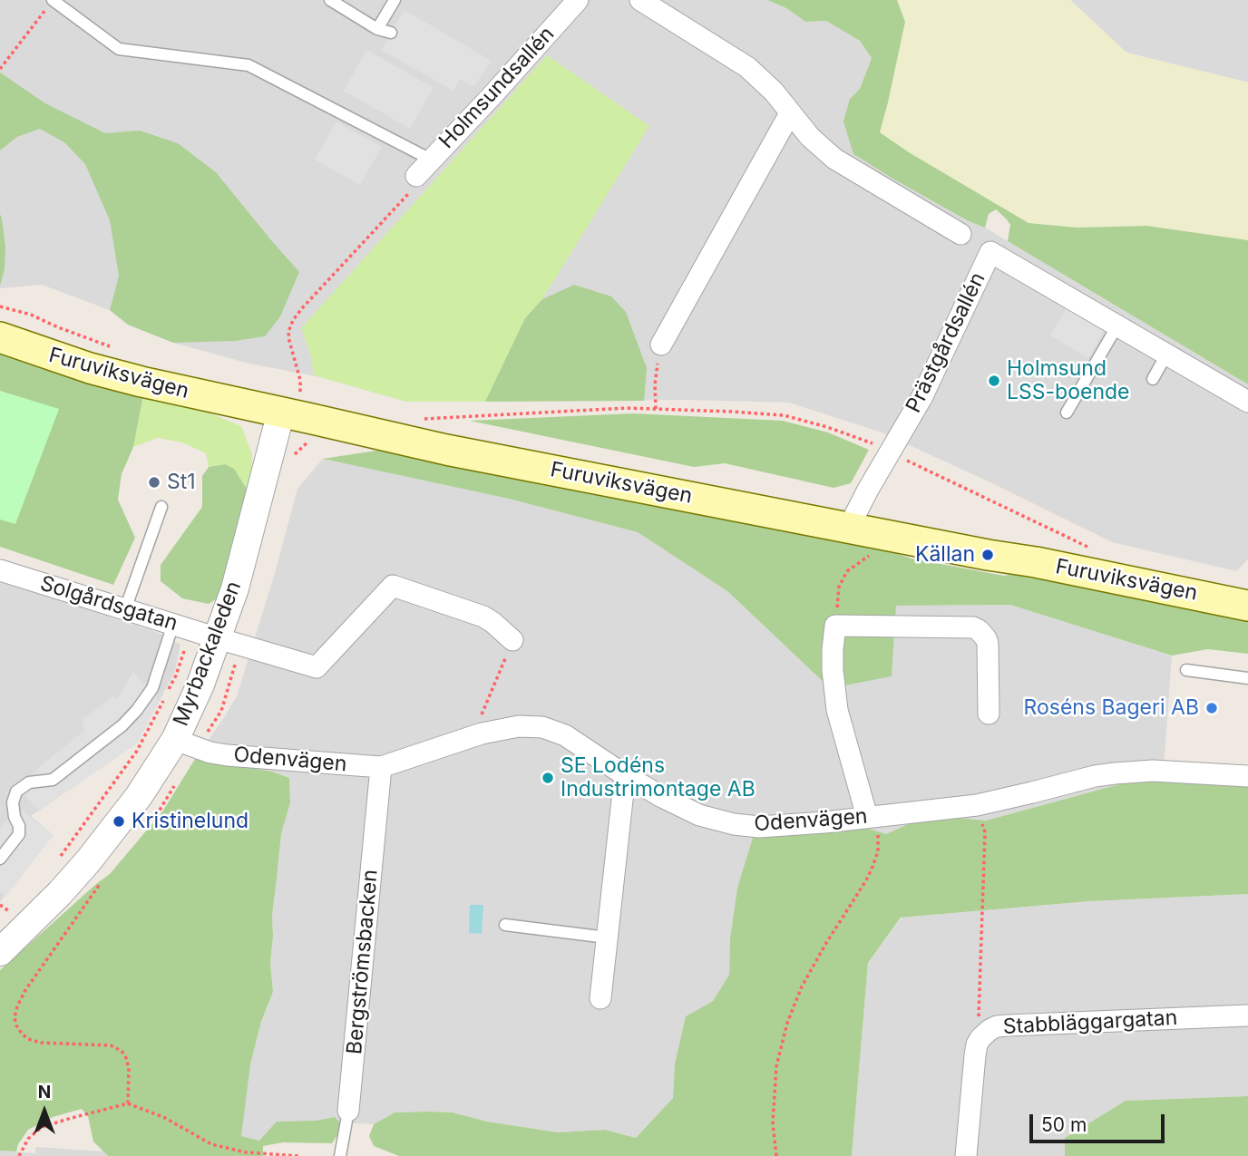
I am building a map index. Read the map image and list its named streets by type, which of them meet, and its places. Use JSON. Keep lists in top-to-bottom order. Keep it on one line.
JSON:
{"streets":{"main road":["Furuviksvägen"],"street":["Holmsundsallén","Prästgårdsallén","Solgårdsgatan","Myrbackaleden","Odenvägen","Bergströmsbacken","Stabbläggargatan"]},"crossings":[["Prästgårdsallén","Furuviksvägen"],["Furuviksvägen","Myrbackaleden"],["Solgårdsgatan","Myrbackaleden"],["Myrbackaleden","Odenvägen"],["Odenvägen","Bergströmsbacken"]],"places":["Holmsund LSS-boende","St1","Källan","Roséns Bageri AB","SE Lodéns Industrimontage AB","Kristinelund"],"scale_bar":"50 m","north":"top"}
